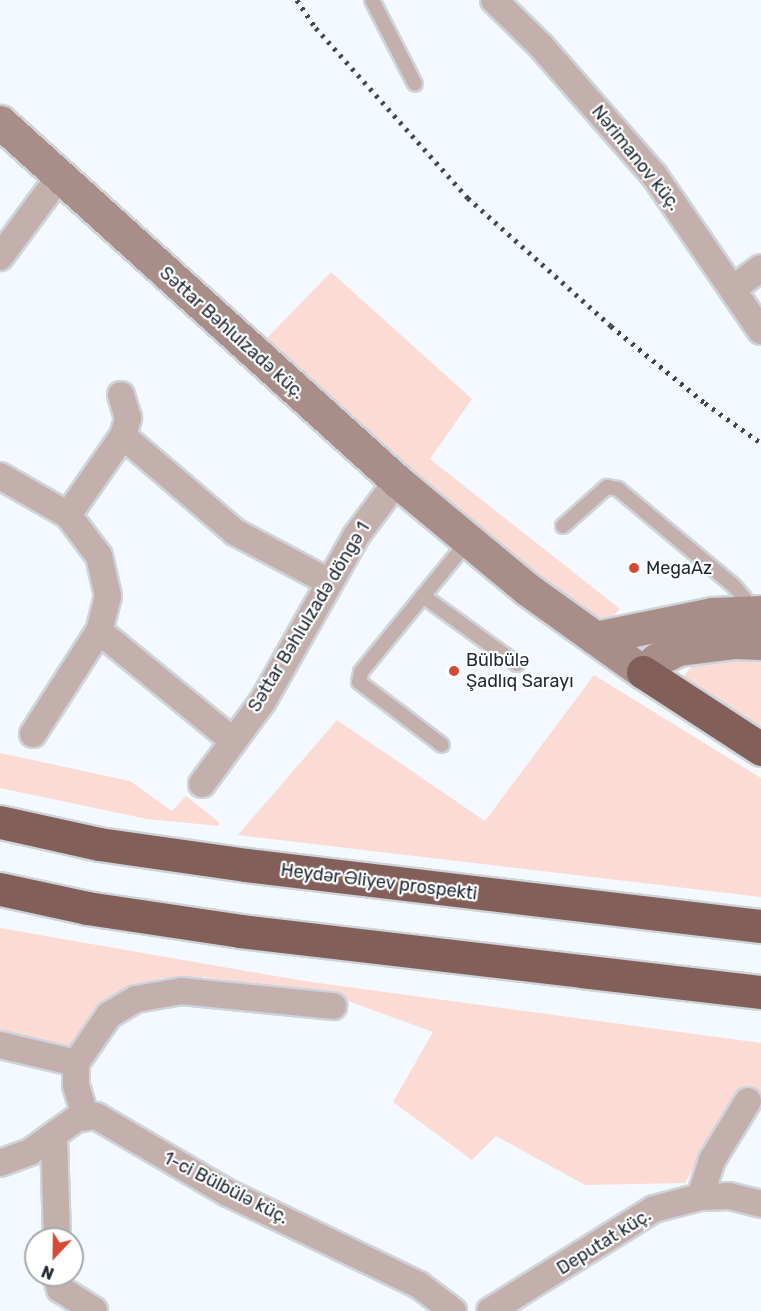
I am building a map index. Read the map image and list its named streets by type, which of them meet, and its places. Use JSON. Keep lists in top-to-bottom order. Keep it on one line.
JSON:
{"streets":{"highway":["Heydər Əliyev prospekti"],"main road":["Səttar Bəhlulzadə küç."],"street":["Nərimanov küç.","Səttar Bəhlulzadə döngə 1","1-ci Bülbülə küç.","Deputat küç."]},"crossings":[["Səttar Bəhlulzadə küç.","Səttar Bəhlulzadə döngə 1"]],"places":["MegaAz","Bülbülə Şadlıq Sarayı"],"north":"bottom"}
